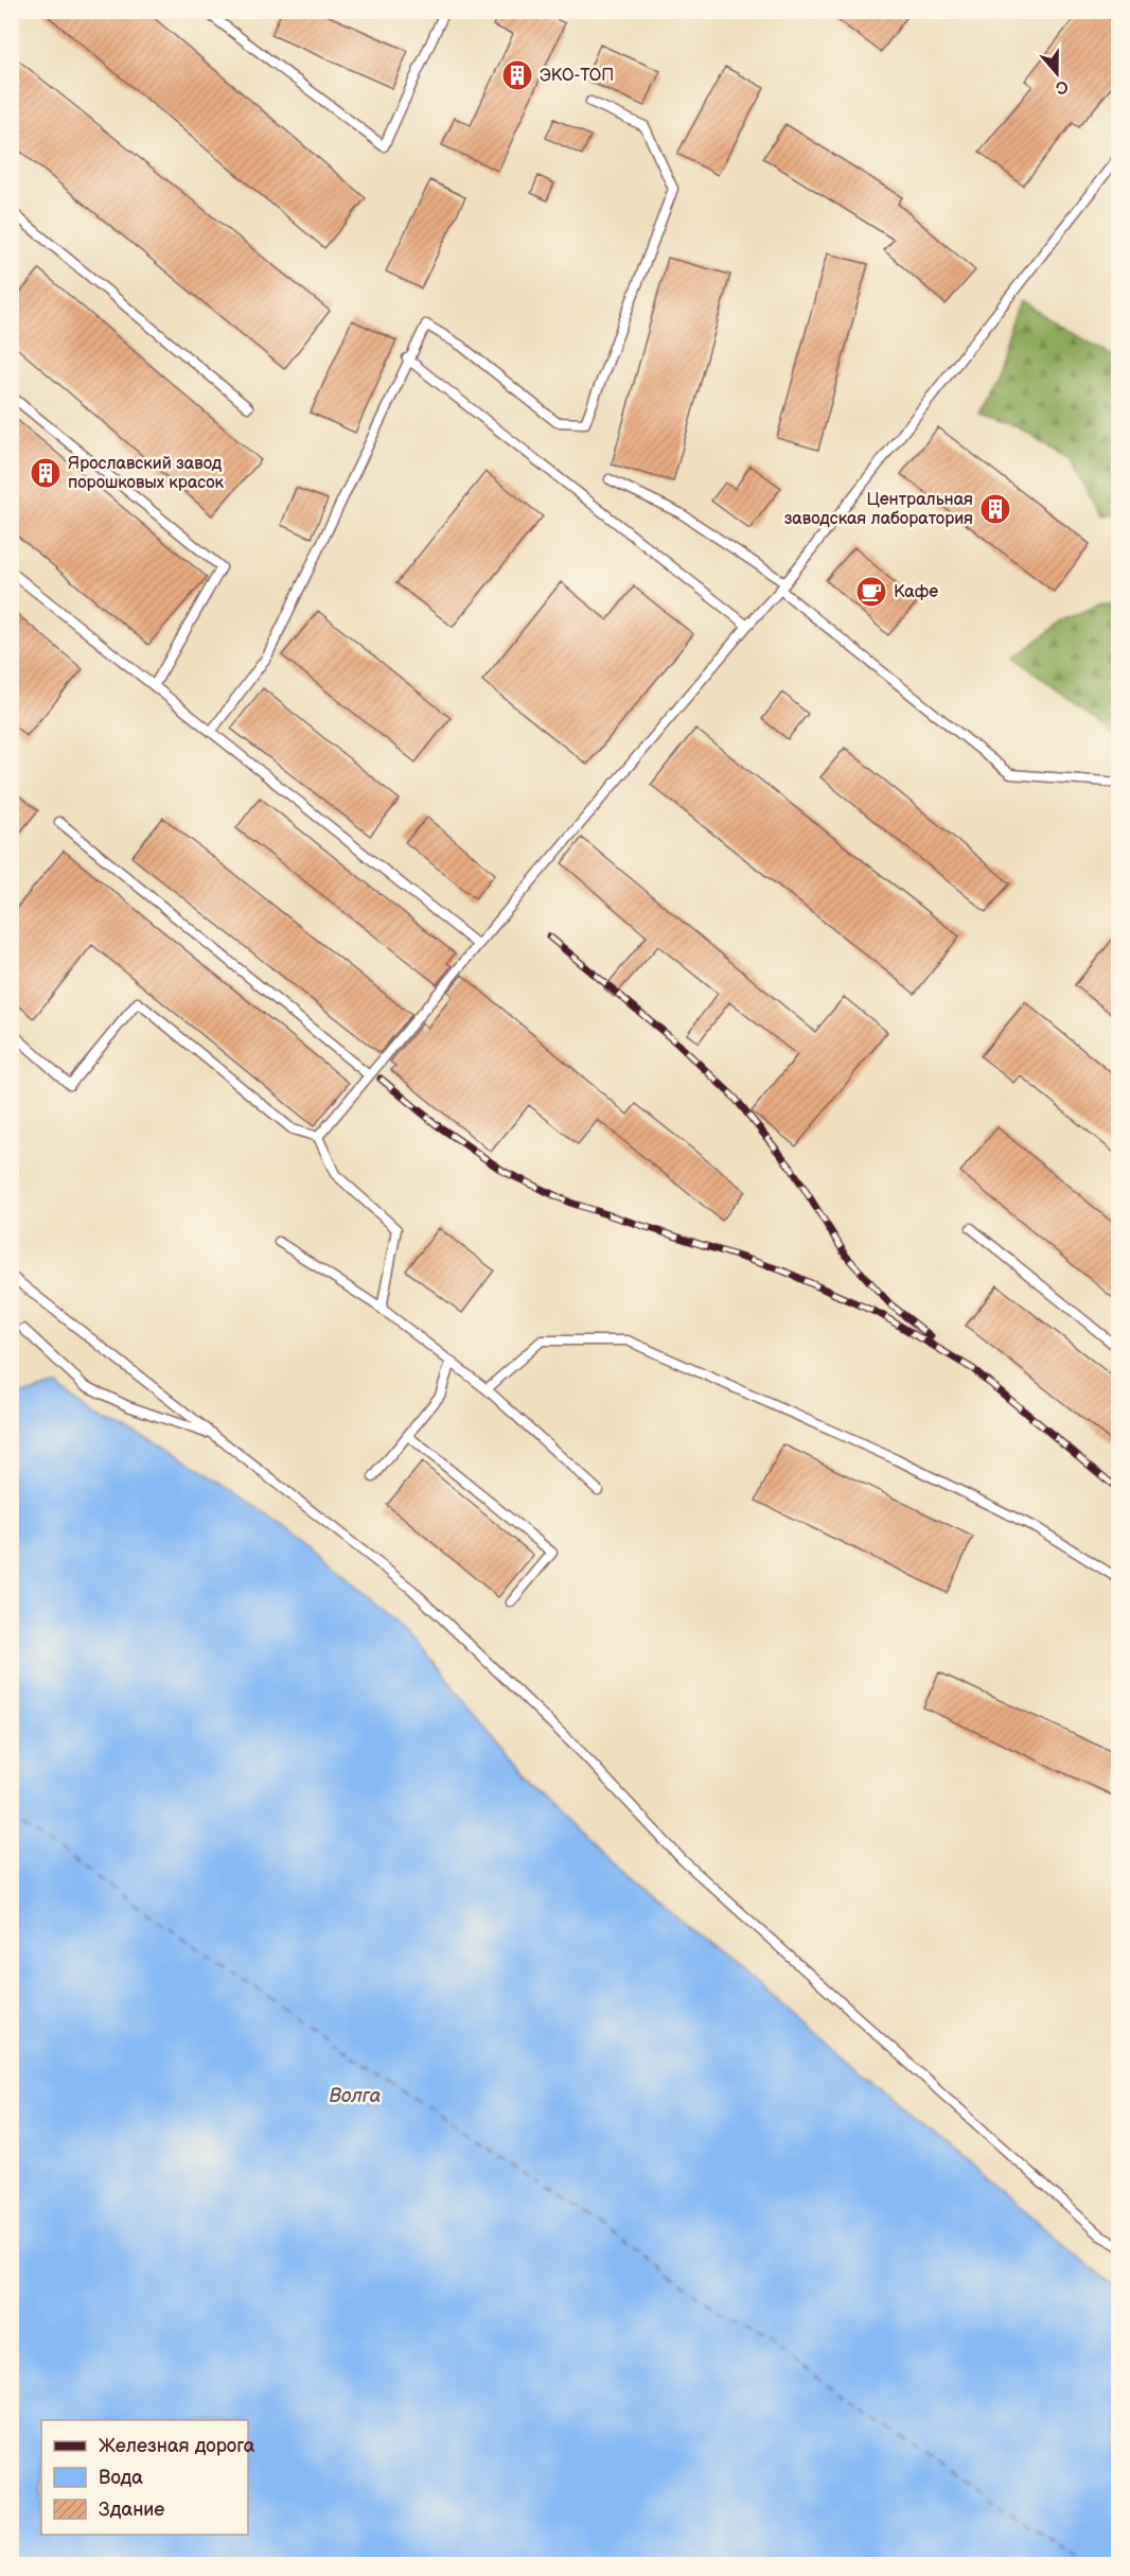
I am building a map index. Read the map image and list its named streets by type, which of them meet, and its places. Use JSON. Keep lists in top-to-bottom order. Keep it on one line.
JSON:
{"water":["Волга"],"places":{"building":["ЭКО-ТОП","Ярославский завод порошковых красок","Центральная заводская лаборатория"],"cafe":["Кафе"]},"legend":["Железная дорога","Вода","Здание"],"north":"bottom"}
